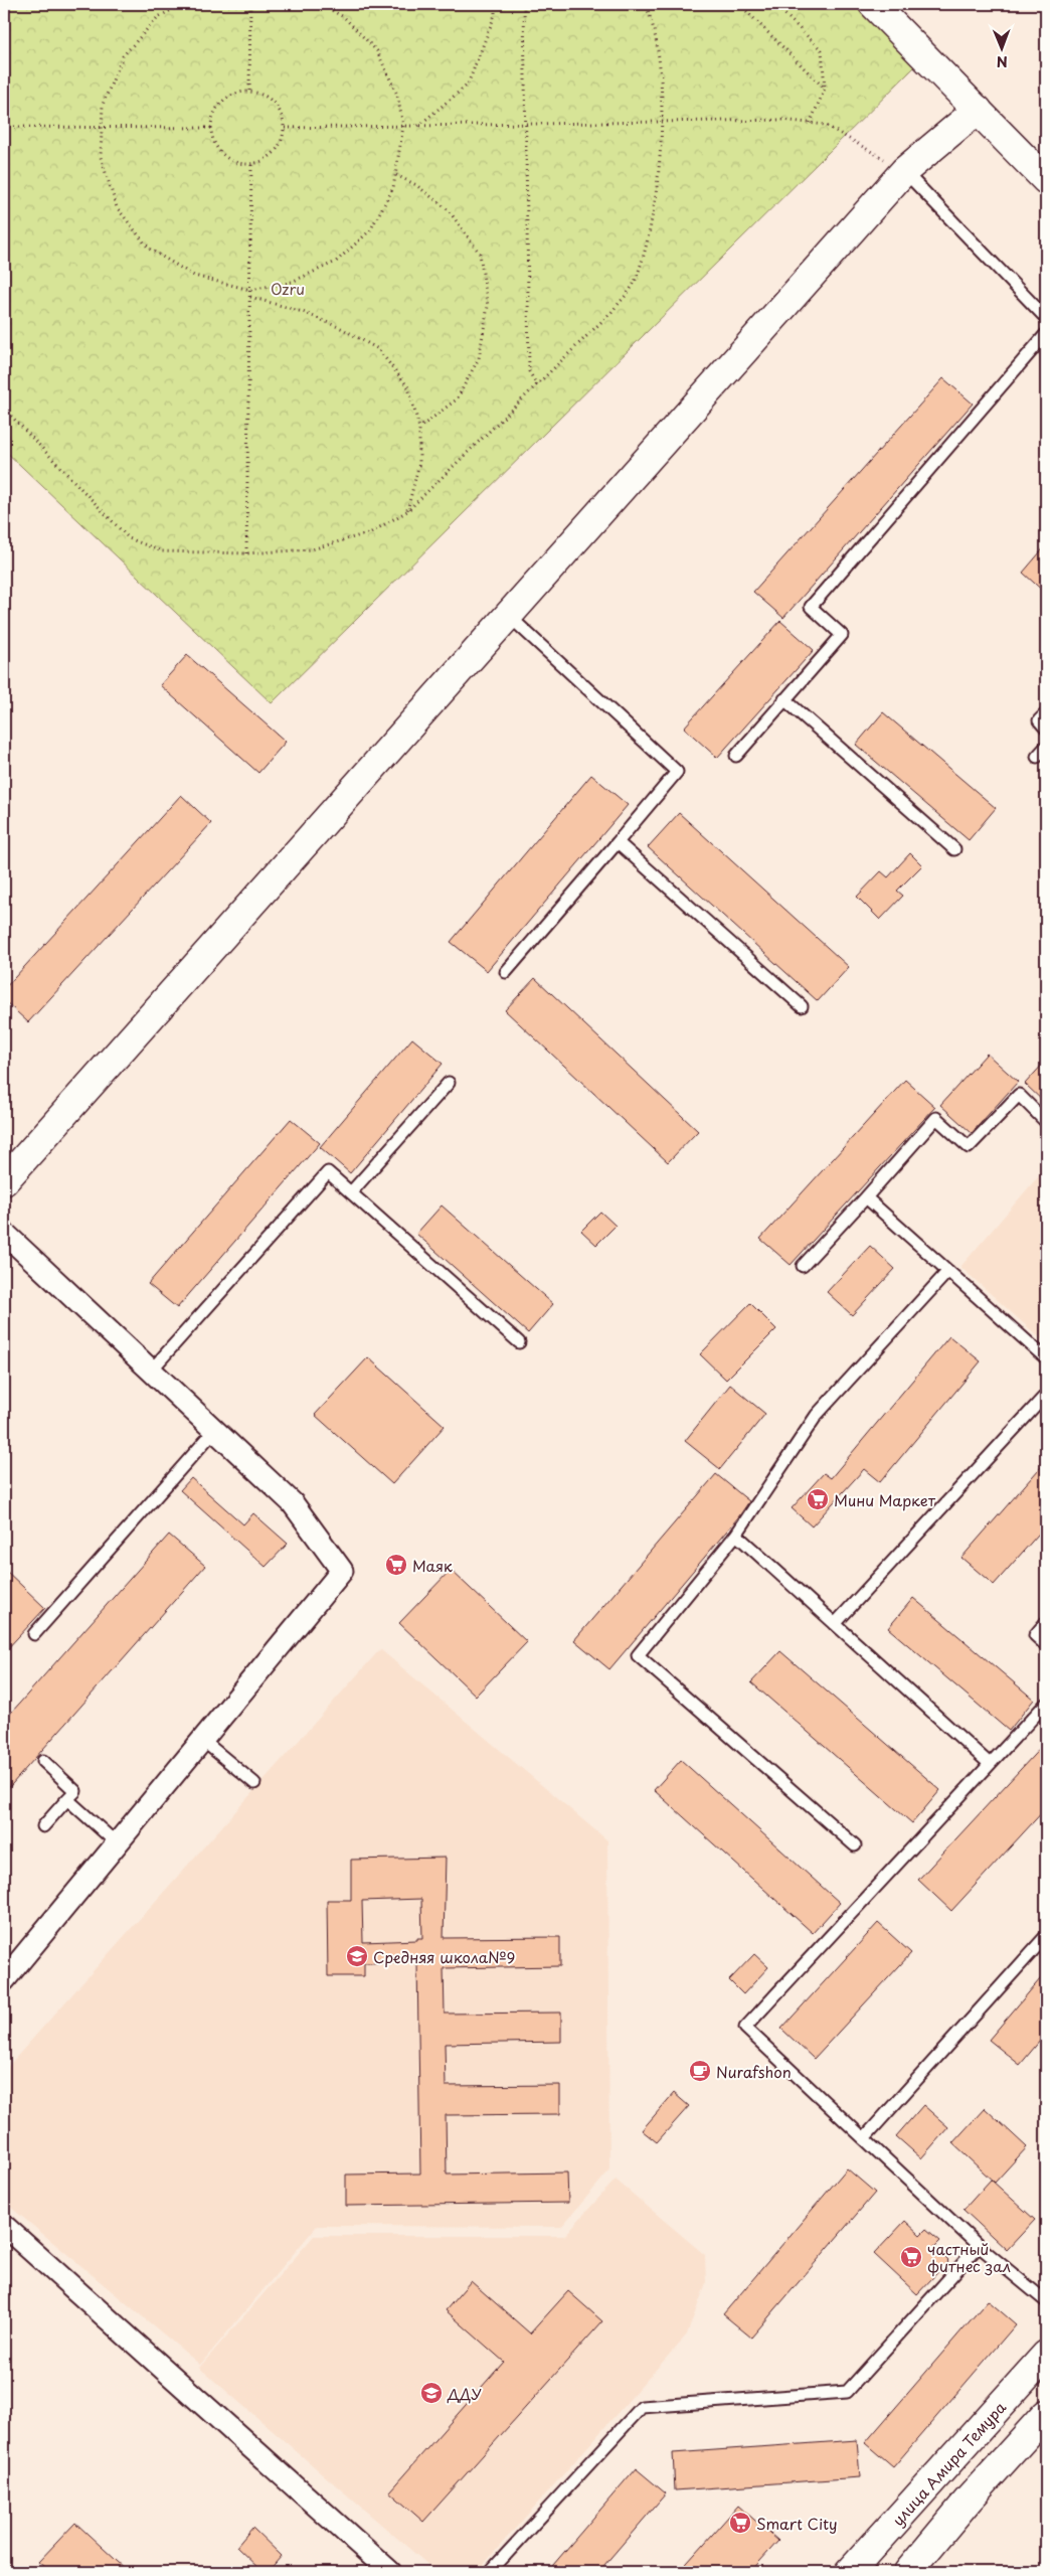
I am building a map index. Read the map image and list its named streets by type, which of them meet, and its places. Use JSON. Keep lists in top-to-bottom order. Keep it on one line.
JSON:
{"streets":{"main road":["улица Амира Темура"]},"parks":["Ozru"],"places":{"supermarket":["Мини Маркет","Маяк","частный фитнес зал","Smart City"],"school or university":["Средняя школа№9","ДДУ"],"cafe":["Nurafshon"]},"north":"bottom"}
